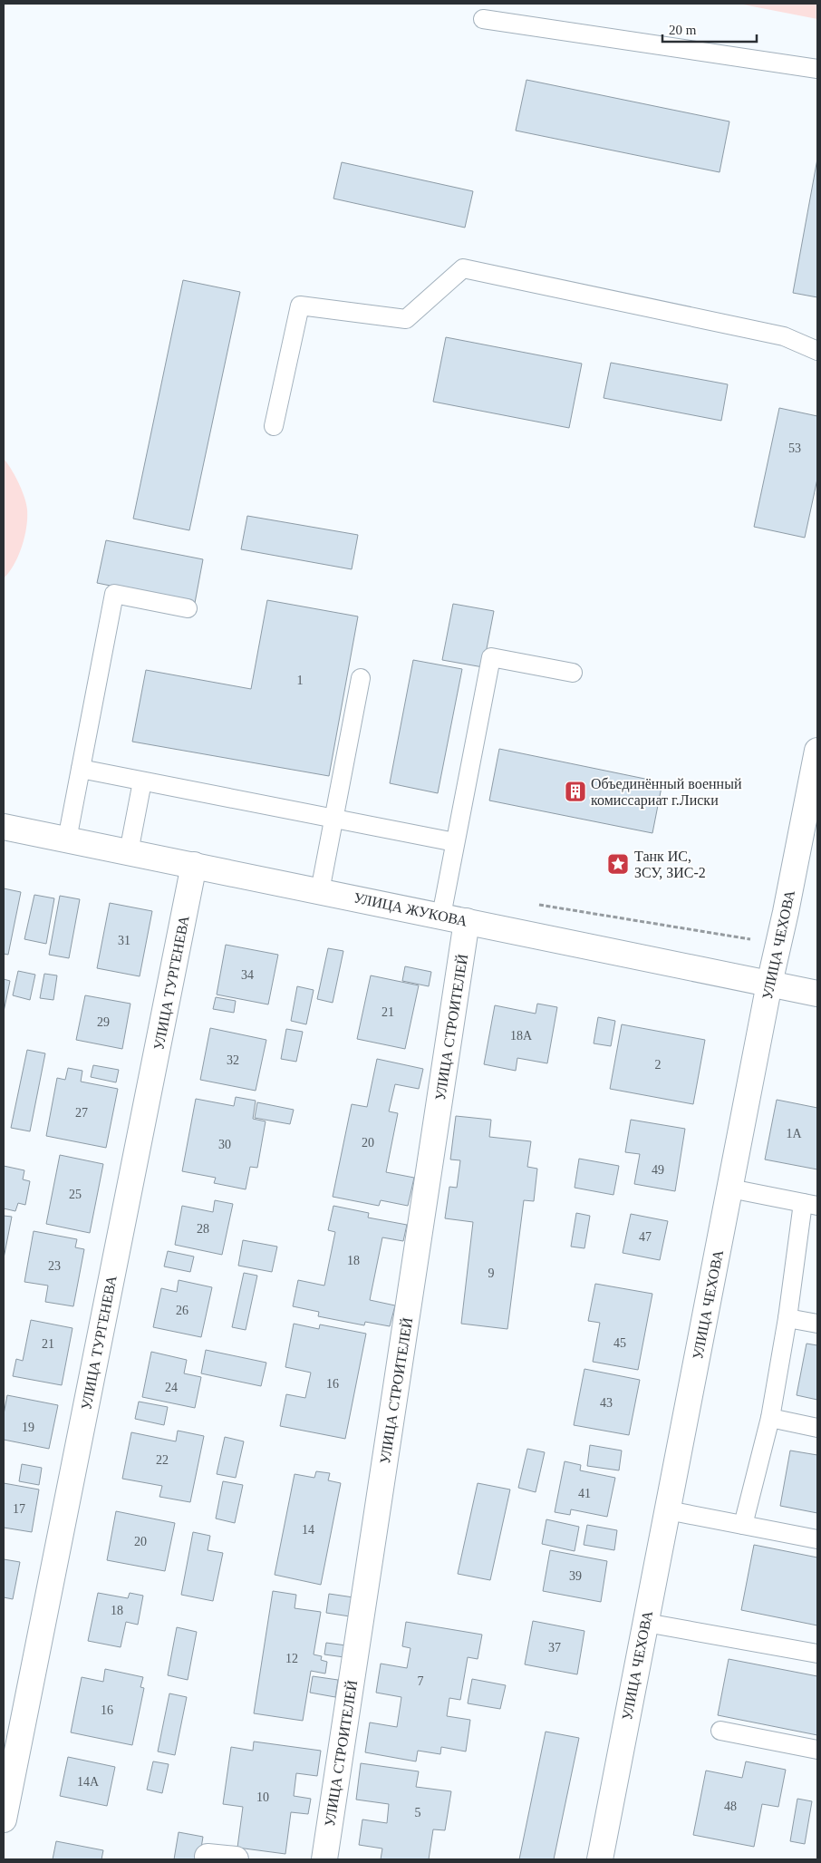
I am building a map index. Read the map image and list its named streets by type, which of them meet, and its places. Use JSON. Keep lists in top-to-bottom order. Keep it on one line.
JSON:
{"streets":{"street":["УЛИЦА ЖУКОВА","УЛИЦА ЧЕХОВА","УЛИЦА ТУРГЕНЕВА","УЛИЦА СТРОИТЕЛЕЙ"]},"crossings":[["УЛИЦА ЖУКОВА","УЛИЦА ЧЕХОВА"],["УЛИЦА ЖУКОВА","УЛИЦА ТУРГЕНЕВА"],["УЛИЦА ЖУКОВА","УЛИЦА СТРОИТЕЛЕЙ"]],"places":{"building":["Объединённый военный комиссариат г.Лиски"],"place":["Танк ИС, ЗСУ, ЗИС-2"]},"house_numbers":["53","1","31","34","21","29","18А","32","2","27","1А","20","30","49","25","28","47","18","23","9","26","45","21","16","24","43","19","22","41","17","14","20","39","18","37","12","7","16","14А","10","48","5"],"scale_bar":"20 m"}
